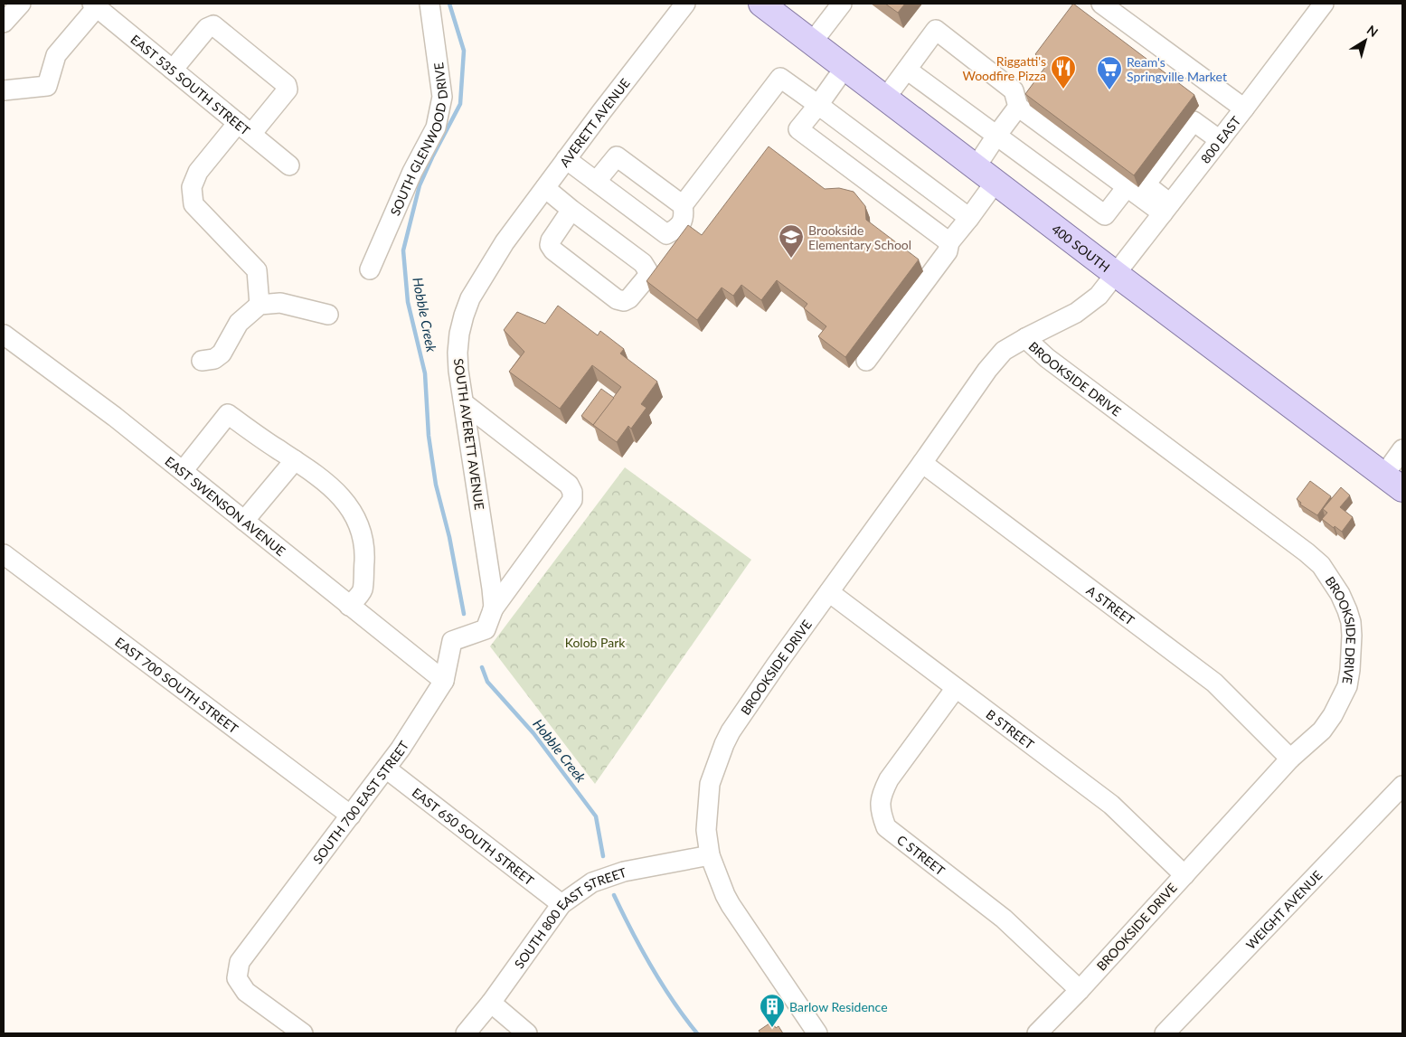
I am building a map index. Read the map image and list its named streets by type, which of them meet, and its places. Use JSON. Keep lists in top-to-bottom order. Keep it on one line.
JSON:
{"streets":{"main road":["400 SOUTH"],"street":["EAST 535 SOUTH STREET","AVERETT AVENUE","SOUTH GLENWOOD DRIVE","800 EAST","BROOKSIDE DRIVE","SOUTH AVERETT AVENUE","EAST SWENSON AVENUE","A STREET","EAST 700 SOUTH STREET","B STREET","SOUTH 700 EAST STREET","EAST 650 SOUTH STREET","C STREET","WEIGHT AVENUE","SOUTH 800 EAST STREET"]},"crossings":[["AVERETT AVENUE","SOUTH AVERETT AVENUE"],["800 EAST","400 SOUTH"],["800 EAST","BROOKSIDE DRIVE"],["400 SOUTH","BROOKSIDE DRIVE"],["BROOKSIDE DRIVE","A STREET"],["BROOKSIDE DRIVE","B STREET"],["BROOKSIDE DRIVE","C STREET"],["BROOKSIDE DRIVE","SOUTH 800 EAST STREET"],["SOUTH AVERETT AVENUE","SOUTH 700 EAST STREET"],["EAST SWENSON AVENUE","SOUTH 700 EAST STREET"],["EAST 700 SOUTH STREET","SOUTH 700 EAST STREET"],["B STREET","C STREET"],["SOUTH 700 EAST STREET","EAST 650 SOUTH STREET"],["EAST 650 SOUTH STREET","SOUTH 800 EAST STREET"]],"water":["Hobble Creek"],"parks":["Kolob Park"],"places":{"restaurant":["Riggatti's Woodfire Pizza"],"supermarket":["Ream's Springville Market"],"school or university":["Brookside Elementary School"],"building":["Barlow Residence"]},"north":"top right"}
